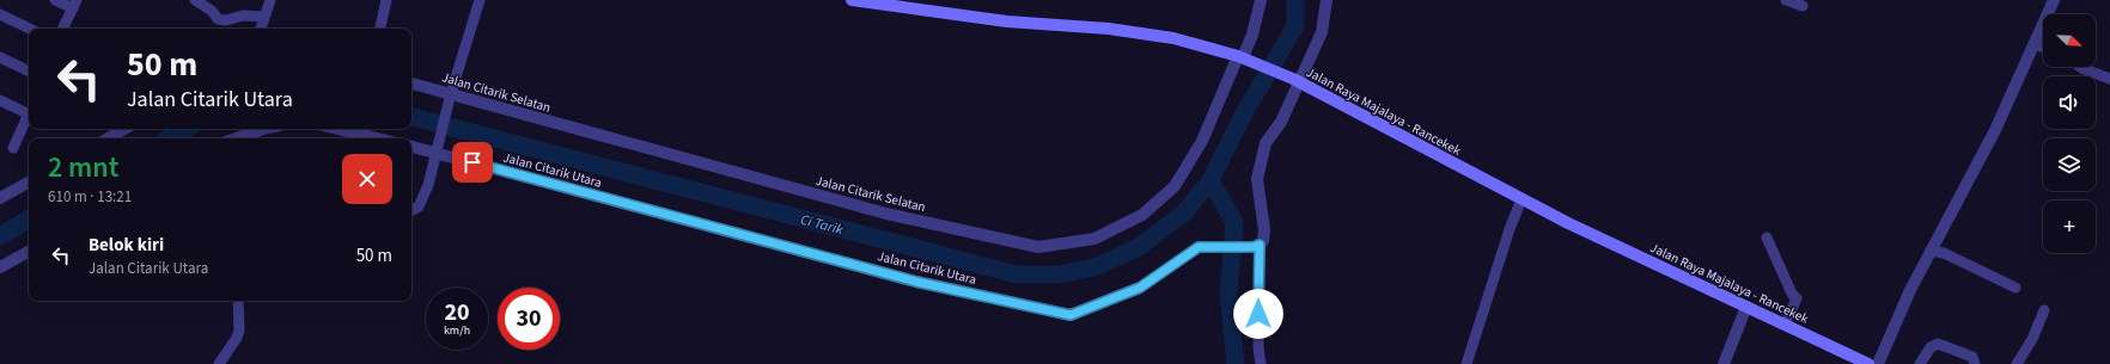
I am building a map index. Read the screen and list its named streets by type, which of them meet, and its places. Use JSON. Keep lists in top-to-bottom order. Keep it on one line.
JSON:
{"streets":{"main road":["Jalan Raya Majalaya - Rancekek"],"street":["Jalan Citarik Selatan","Jalan Citarik Utara"]},"crossings":[["Jalan Citarik Selatan","Jalan Raya Majalaya - Rancekek"]],"water":["Ci Tarik"],"north":"bottom right","page":{"map_buttons":"+","turn":["50 m","Jalan Citarik Utara"],"heading":["2 mnt","610 m · 13:21"],"list":[{"name":"Belok kiri","note":"Jalan Citarik Utara","value":"50 m"}],"speed":"20 km/h","limit":"30"}}
